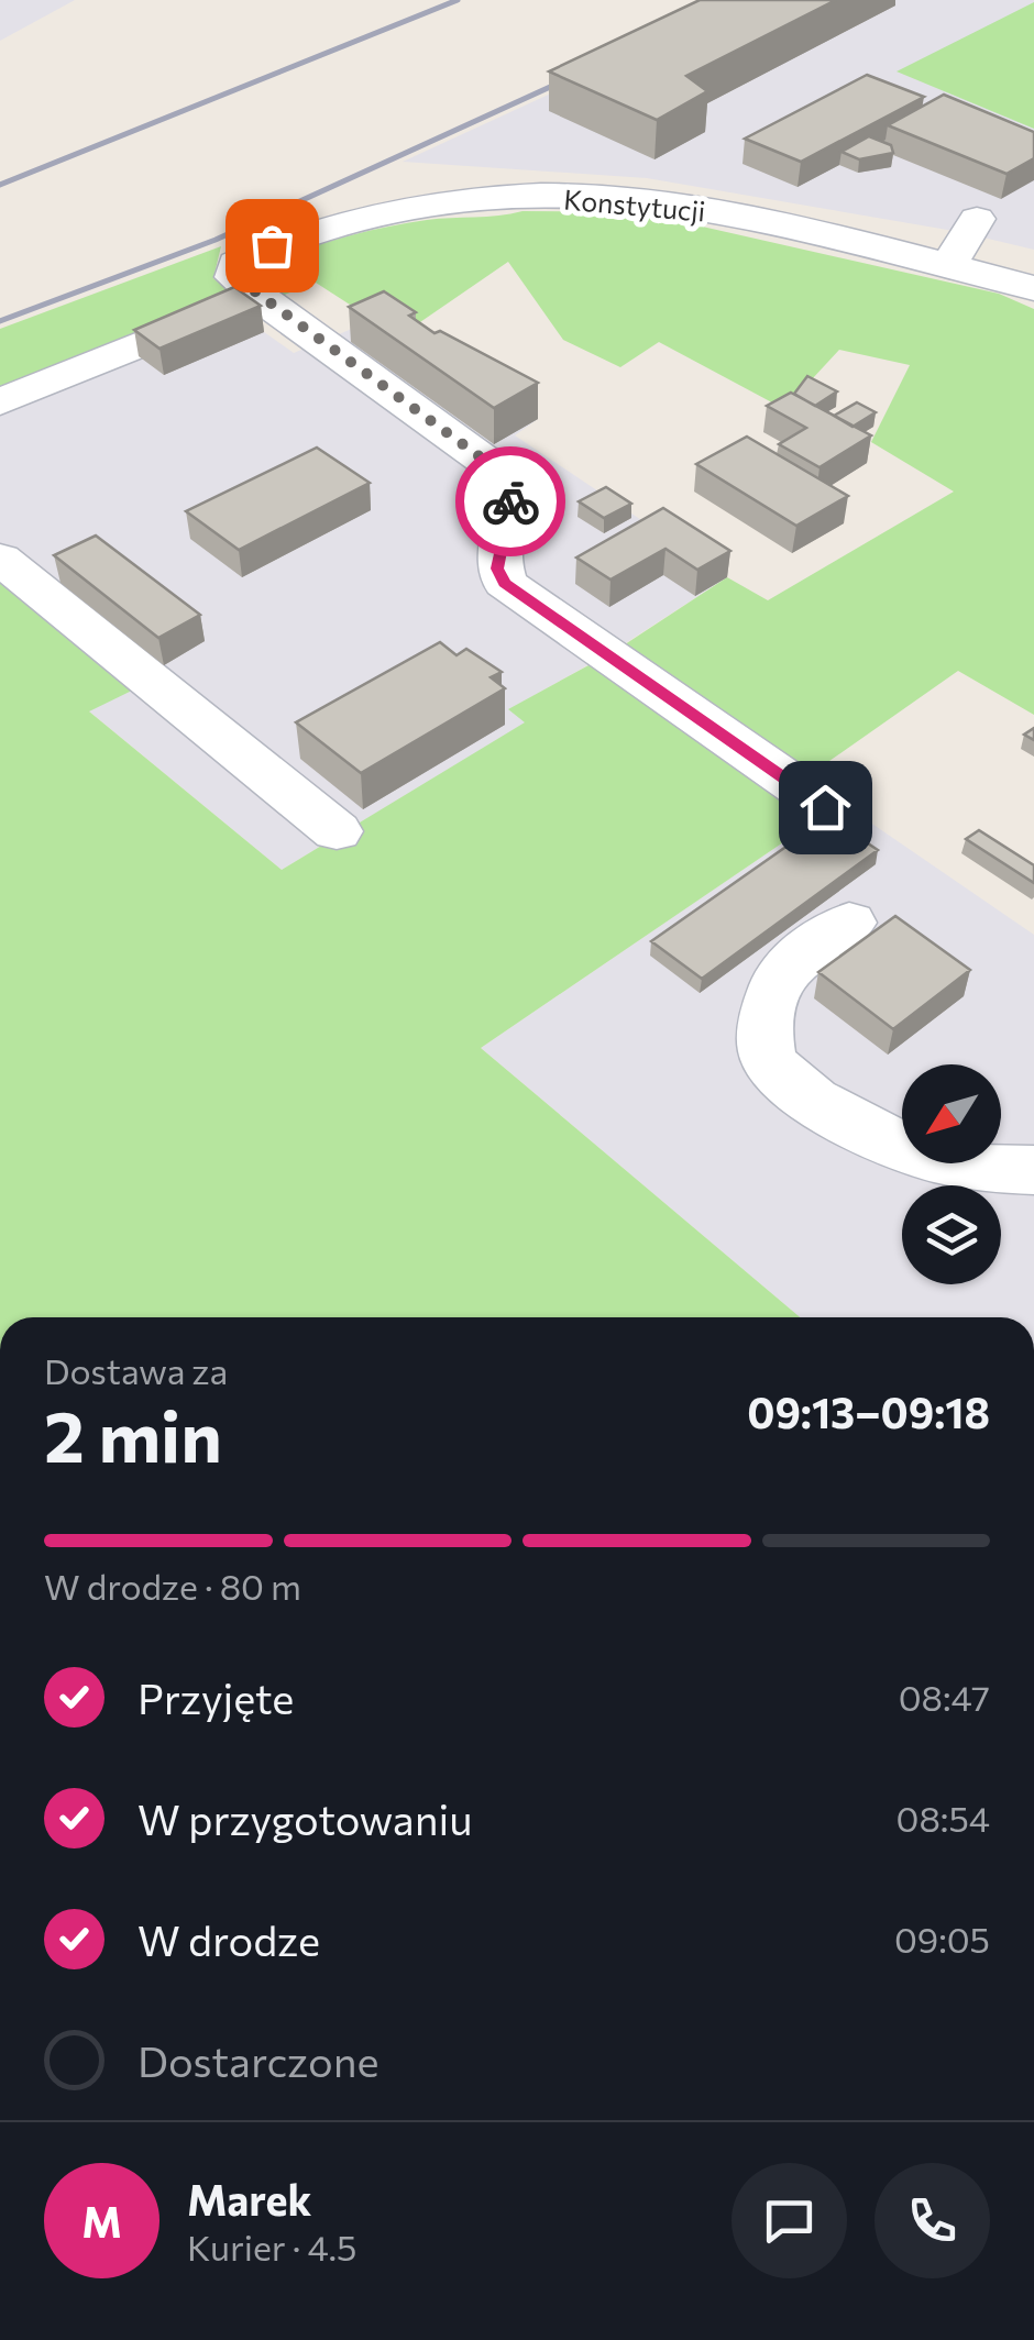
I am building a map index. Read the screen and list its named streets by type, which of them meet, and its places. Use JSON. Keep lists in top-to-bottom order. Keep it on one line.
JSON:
{"streets":{"street":["Konstytucji"]},"north":"bottom left","page":{"heading":["2 min","Dostawa za","09:13–09:18"],"panel":["Marek","Kurier · 4.5"],"bar":"W drodze · 80 m","list":[["Przyjęte","08:47"],["W przygotowaniu","08:54"],["W drodze","09:05"],"Dostarczone"],"round":"M"}}
